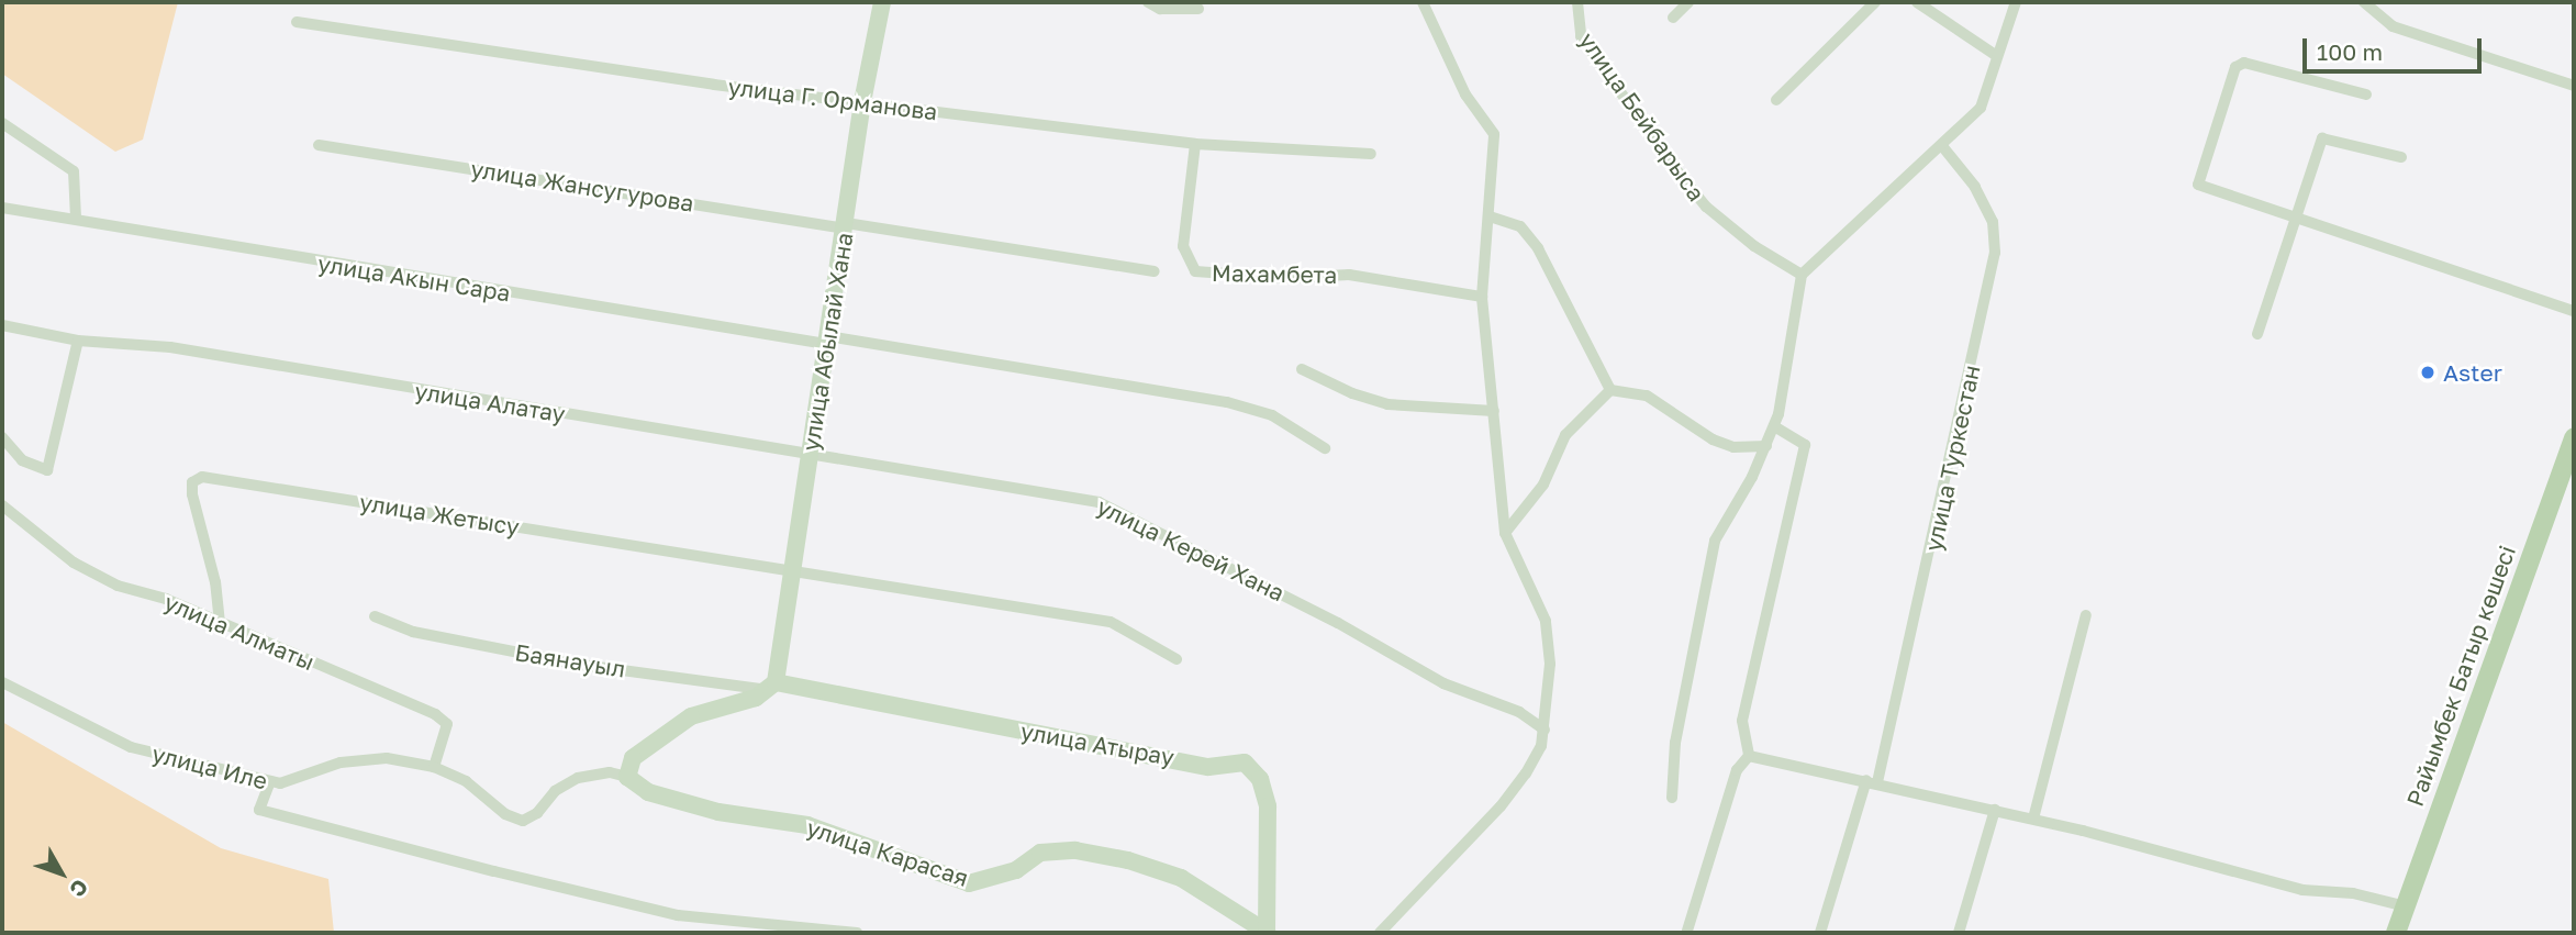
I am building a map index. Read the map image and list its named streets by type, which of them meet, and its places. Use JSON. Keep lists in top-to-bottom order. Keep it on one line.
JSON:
{"streets":{"main road":["Райымбек Батыр көшесі"],"street":["улица Г. Орманова","улица Бейбарыса","улица Жансугурова","Махамбета","улица Акын Сара","улица Абылай Хана","улица Алатау","улица Туркестан","улица Жетысу","улица Керей Хана","улица Алматы","Баянауыл","улица Атырау","улица Иле","улица Карасая"]},"crossings":[["улица Г. Орманова","Махамбета"],["улица Г. Орманова","улица Абылай Хана"],["улица Жансугурова","улица Абылай Хана"],["улица Акын Сара","улица Абылай Хана"],["улица Абылай Хана","улица Алатау"],["улица Абылай Хана","улица Жетысу"],["улица Абылай Хана","улица Керей Хана"],["улица Абылай Хана","Баянауыл"],["улица Абылай Хана","улица Атырау"],["улица Алатау","улица Керей Хана"],["улица Жетысу","улица Алматы"],["улица Алматы","улица Иле"],["Баянауыл","улица Атырау"],["улица Атырау","улица Карасая"],["улица Иле","улица Карасая"]],"places":["Aster"],"scale_bar":"100 m","north":"bottom right"}
